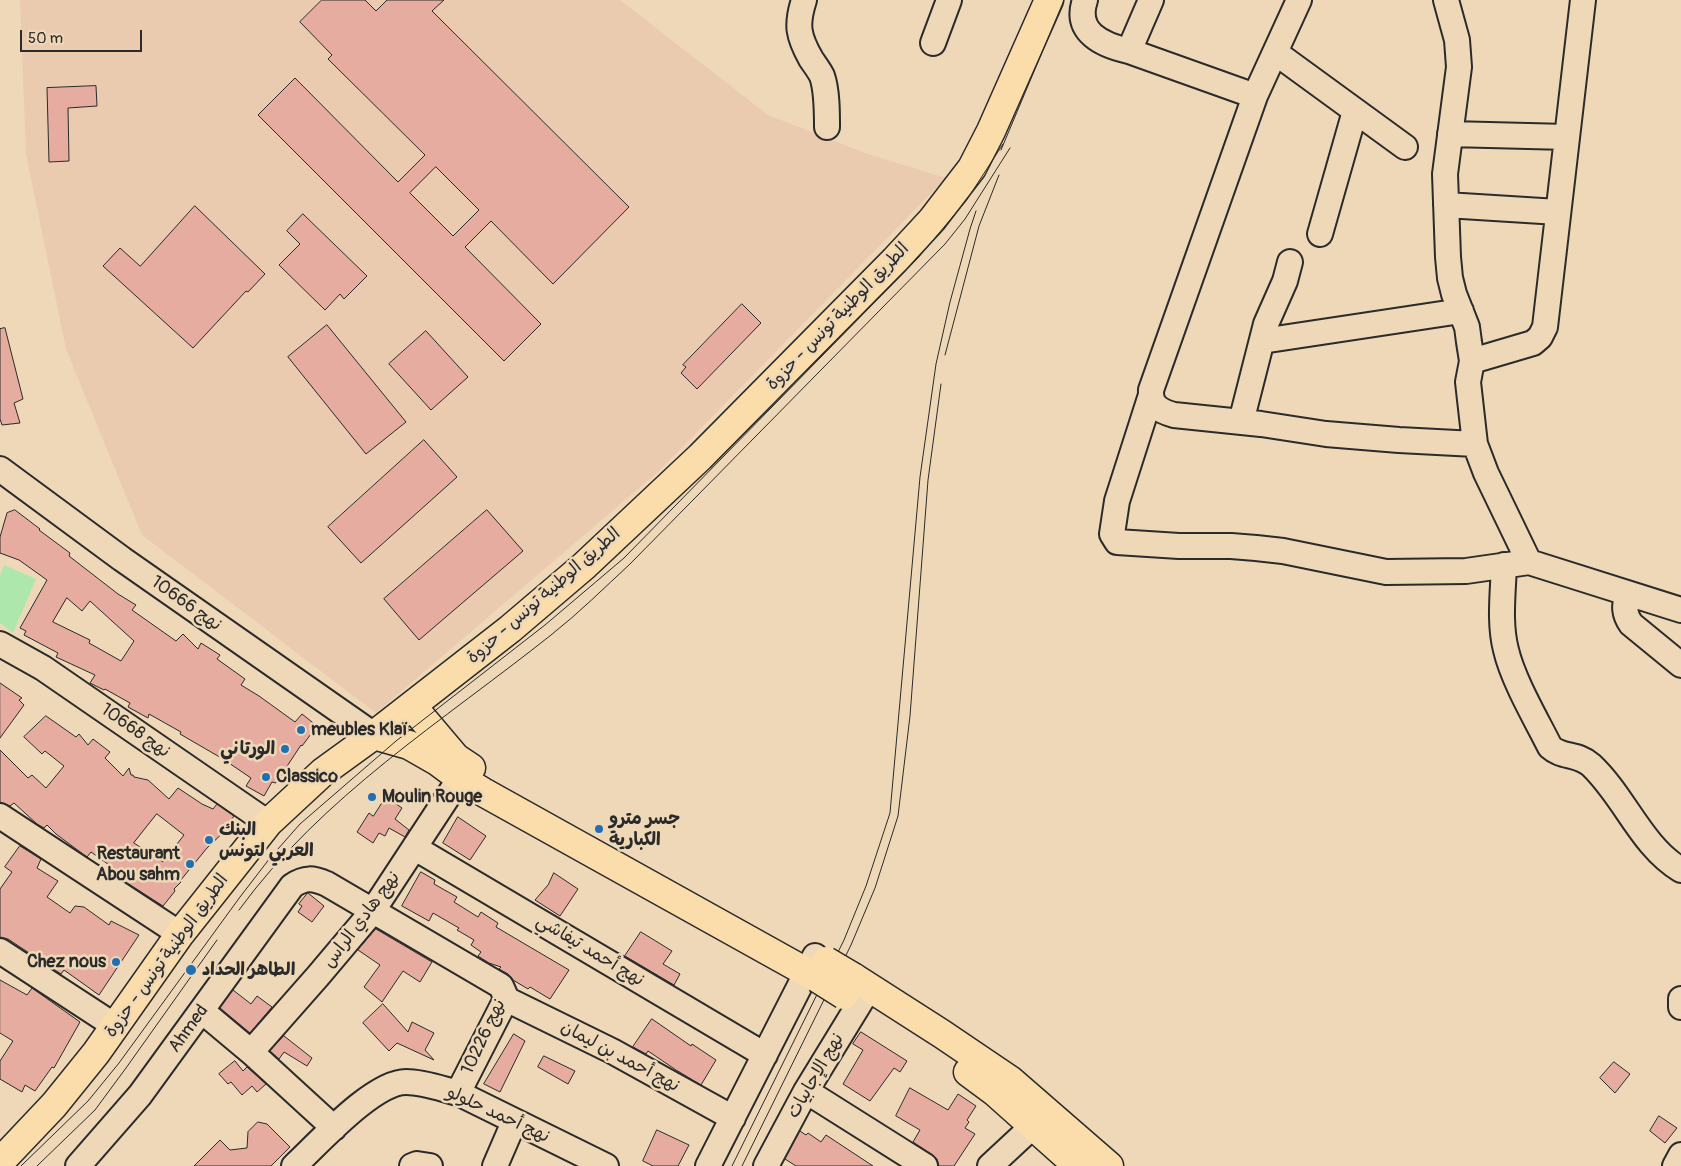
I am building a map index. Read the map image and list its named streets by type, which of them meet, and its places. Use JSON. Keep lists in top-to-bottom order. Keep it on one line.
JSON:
{"streets":{"main road":["الطريق الوطنية تونس - حزوة"],"street":["نهج 10666","نهج 10668","نهج هادي الراس","نهج أحمد تيفاشي","Ahmed","نهج 10226","نهج أحمد بن ليمان","نهج الإجابيات","نهج أحمد حلولو"]},"crossings":[["الطريق الوطنية تونس - حزوة","نهج 10666"],["الطريق الوطنية تونس - حزوة","نهج 10668"],["نهج هادي الراس","نهج أحمد تيفاشي"],["نهج هادي الراس","نهج 10226"],["Ahmed","نهج 10226"],["نهج 10226","نهج أحمد بن ليمان"],["نهج 10226","نهج أحمد حلولو"]],"places":["meubles Klaï","الورتاني","Classico","Moulin Rouge","جسر مترو الكبارية","البنك العربي لتونس","Restaurant Abou sahm","Chez nous","الطاهر الحداد"],"scale_bar":"50 m"}
